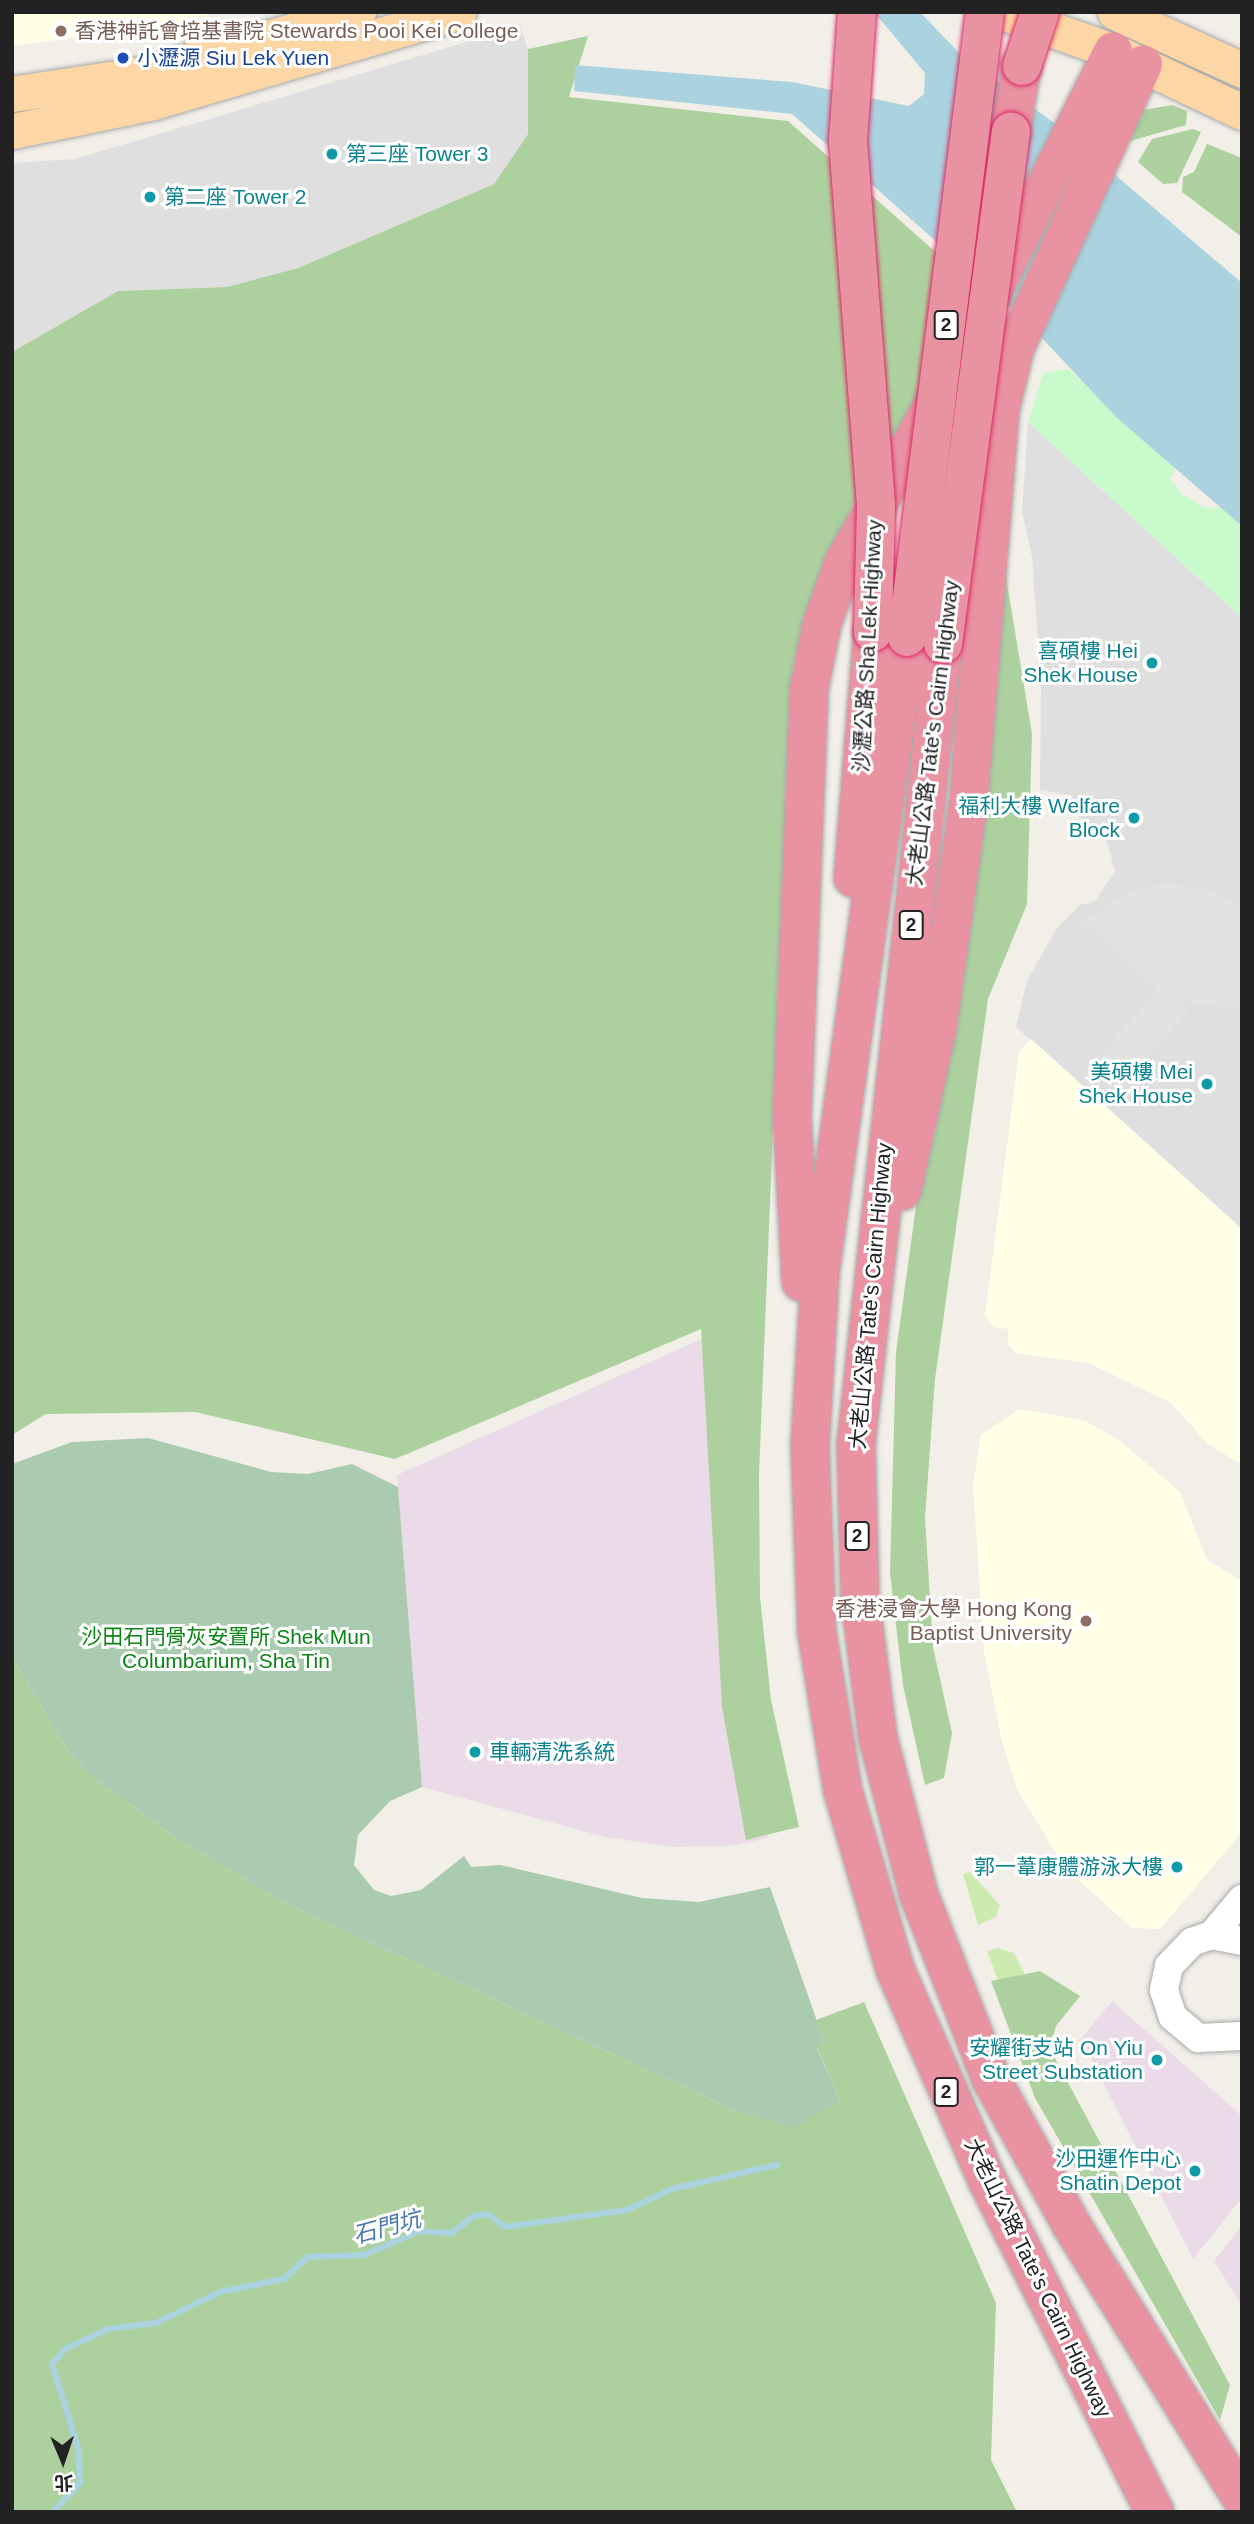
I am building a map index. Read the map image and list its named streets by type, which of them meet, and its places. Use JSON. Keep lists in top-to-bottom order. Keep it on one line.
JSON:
{"streets":{"highway":["2","沙瀝公路 Sha Lek Highway","大老山公路 Tate's Cairn Highway"]},"crossings":[["沙瀝公路 Sha Lek Highway","大老山公路 Tate's Cairn Highway"]],"water":["石門坑"],"parks":["沙田石門骨灰安置所 Shek Mun Columbarium, Sha Tin"],"places":["香港神託會培基書院 Stewards Pooi Kei College","小瀝源 Siu Lek Yuen","第三座 Tower 3","第二座 Tower 2","喜碩樓 Hei Shek House","福利大樓 Welfare Block","美碩樓 Mei Shek House","香港浸會大學 Hong Kong Baptist University","車輛清洗系統","郭一葦康體游泳大樓","安耀街支站 On Yiu Street Substation","沙田運作中心 Shatin Depot"],"north":"bottom"}
